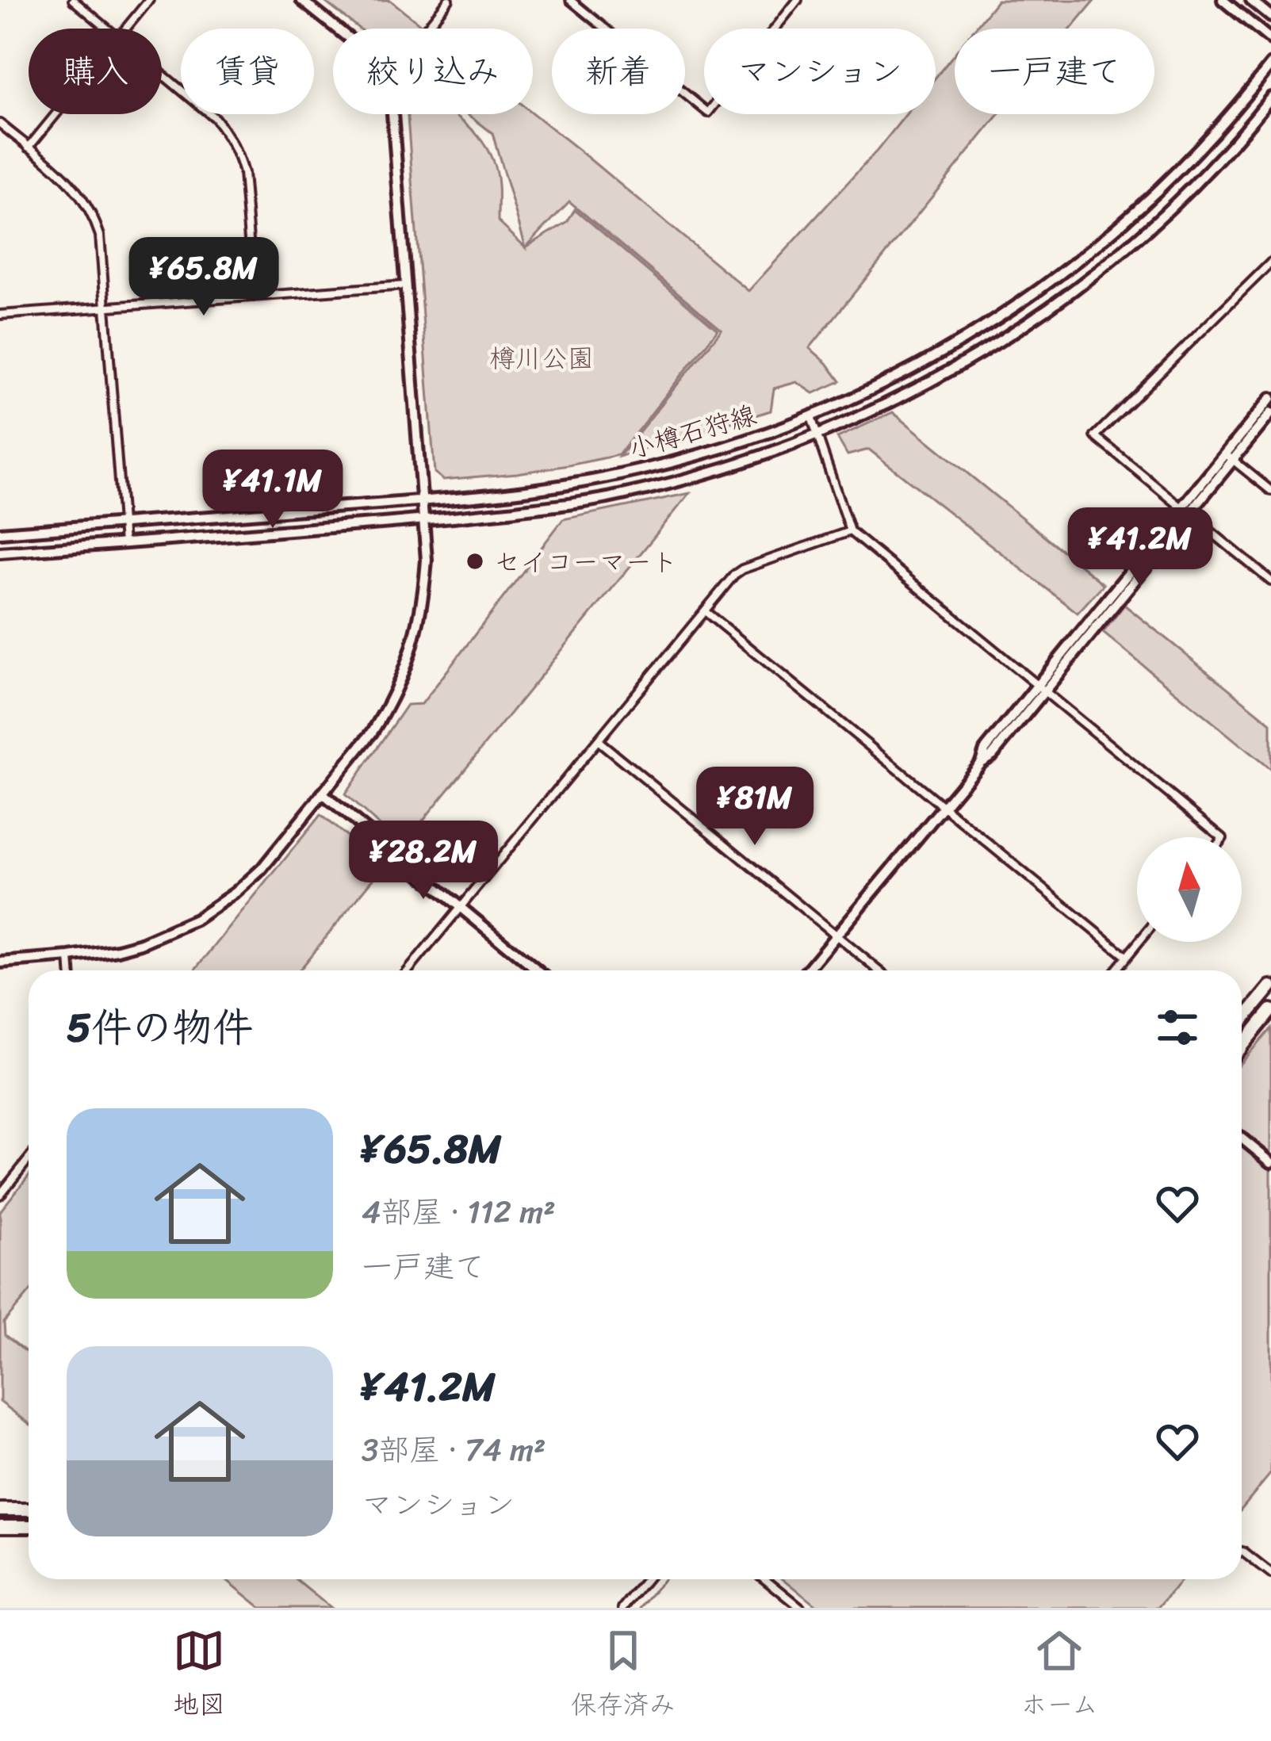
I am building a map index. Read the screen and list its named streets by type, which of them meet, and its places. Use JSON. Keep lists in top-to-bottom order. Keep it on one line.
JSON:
{"streets":{"main road":["小樽石狩線"]},"parks":["樽川公園"],"places":["セイコーマート"],"north":"top","page":{"chip":["購入","賃貸","絞り込み","新着","マンション","一戸建て"],"price":["¥65.8M","¥41.1M","¥41.2M","¥81M","¥28.2M"],"heading":"5件の物件","list":[{"name":"¥65.8M","note":"4部屋 · 112 m² · 一戸建て"},{"name":"¥41.2M","note":"3部屋 · 74 m² · マンション"}],"tabs":["地図","保存済み","ホーム"]}}
